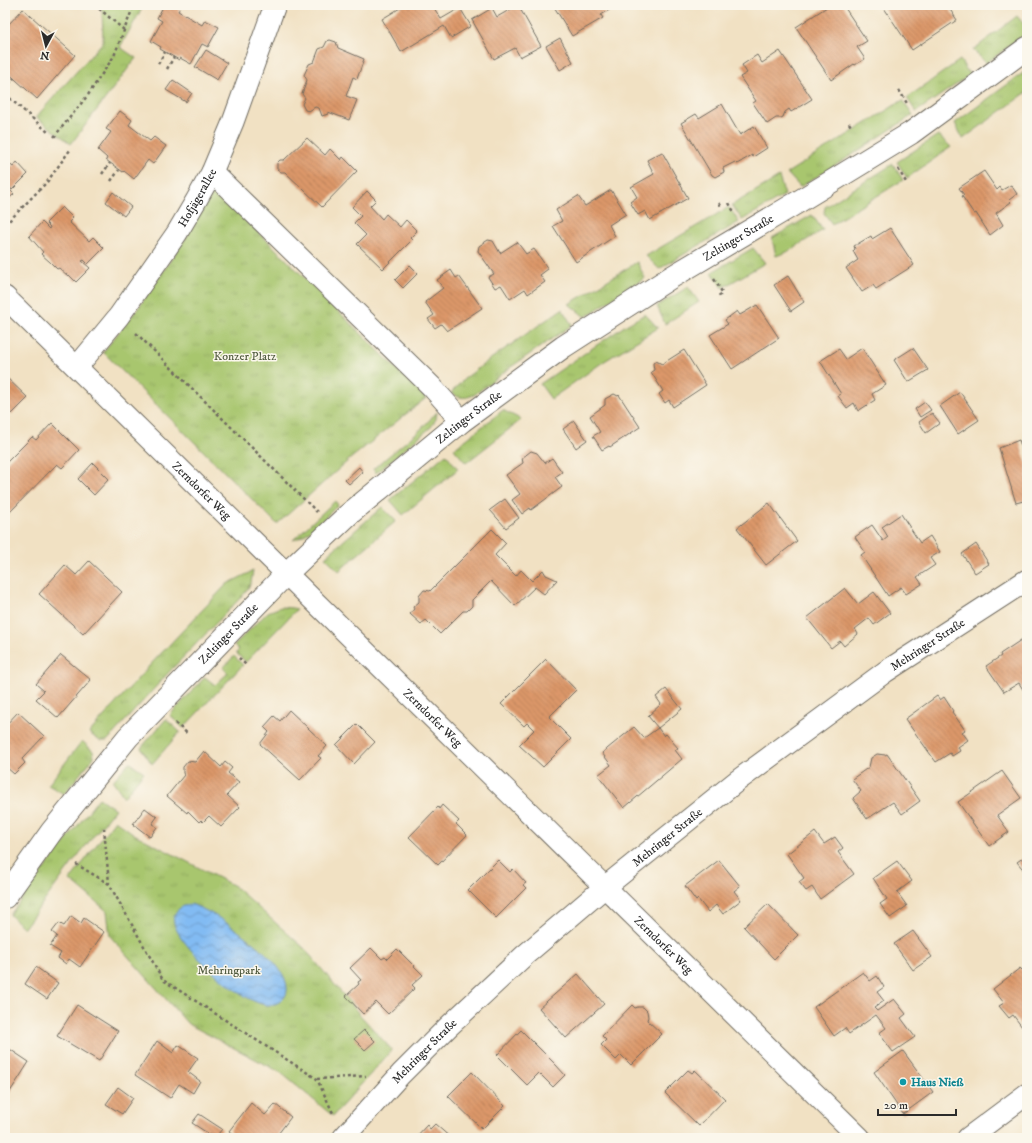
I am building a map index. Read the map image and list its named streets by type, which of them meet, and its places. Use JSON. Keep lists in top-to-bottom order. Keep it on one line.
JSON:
{"streets":{"street":["Hofjägerallee","Zeltinger Straße","Zerndorfer Weg","Mehringer Straße"]},"crossings":[["Hofjägerallee","Zerndorfer Weg"],["Zeltinger Straße","Zerndorfer Weg"],["Zerndorfer Weg","Mehringer Straße"]],"parks":["Konzer Platz","Mehringpark"],"places":["Haus Nieß"],"scale_bar":"20 m","north":"bottom"}
